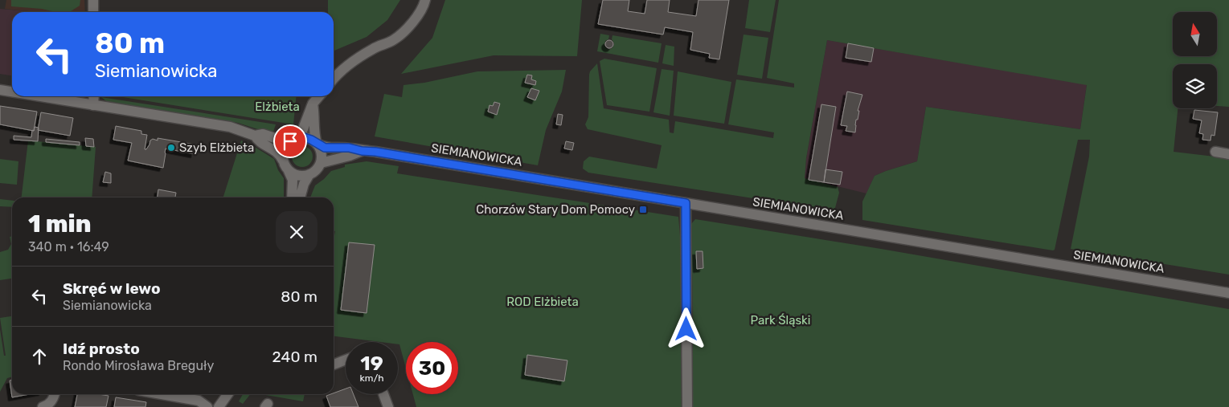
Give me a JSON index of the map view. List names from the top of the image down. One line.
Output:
{"streets":{"street":["SIEMIANOWICKA"]},"parks":["Elżbieta","ROD Elżbieta","Park Śląski"],"places":{"other":["Szyb Elżbieta"],"transit":["Chorzów Stary Dom Pomocy"]},"north":"top","page":{"turn":["80 m","Siemianowicka"],"heading":["1 min","340 m · 16:49"],"list":[{"name":"Skręć w lewo","note":"Siemianowicka","value":"80 m"},{"name":"Idź prosto","note":"Rondo Mirosława Breguły","value":"240 m"}],"speed":"19 km/h","limit":"30"}}
